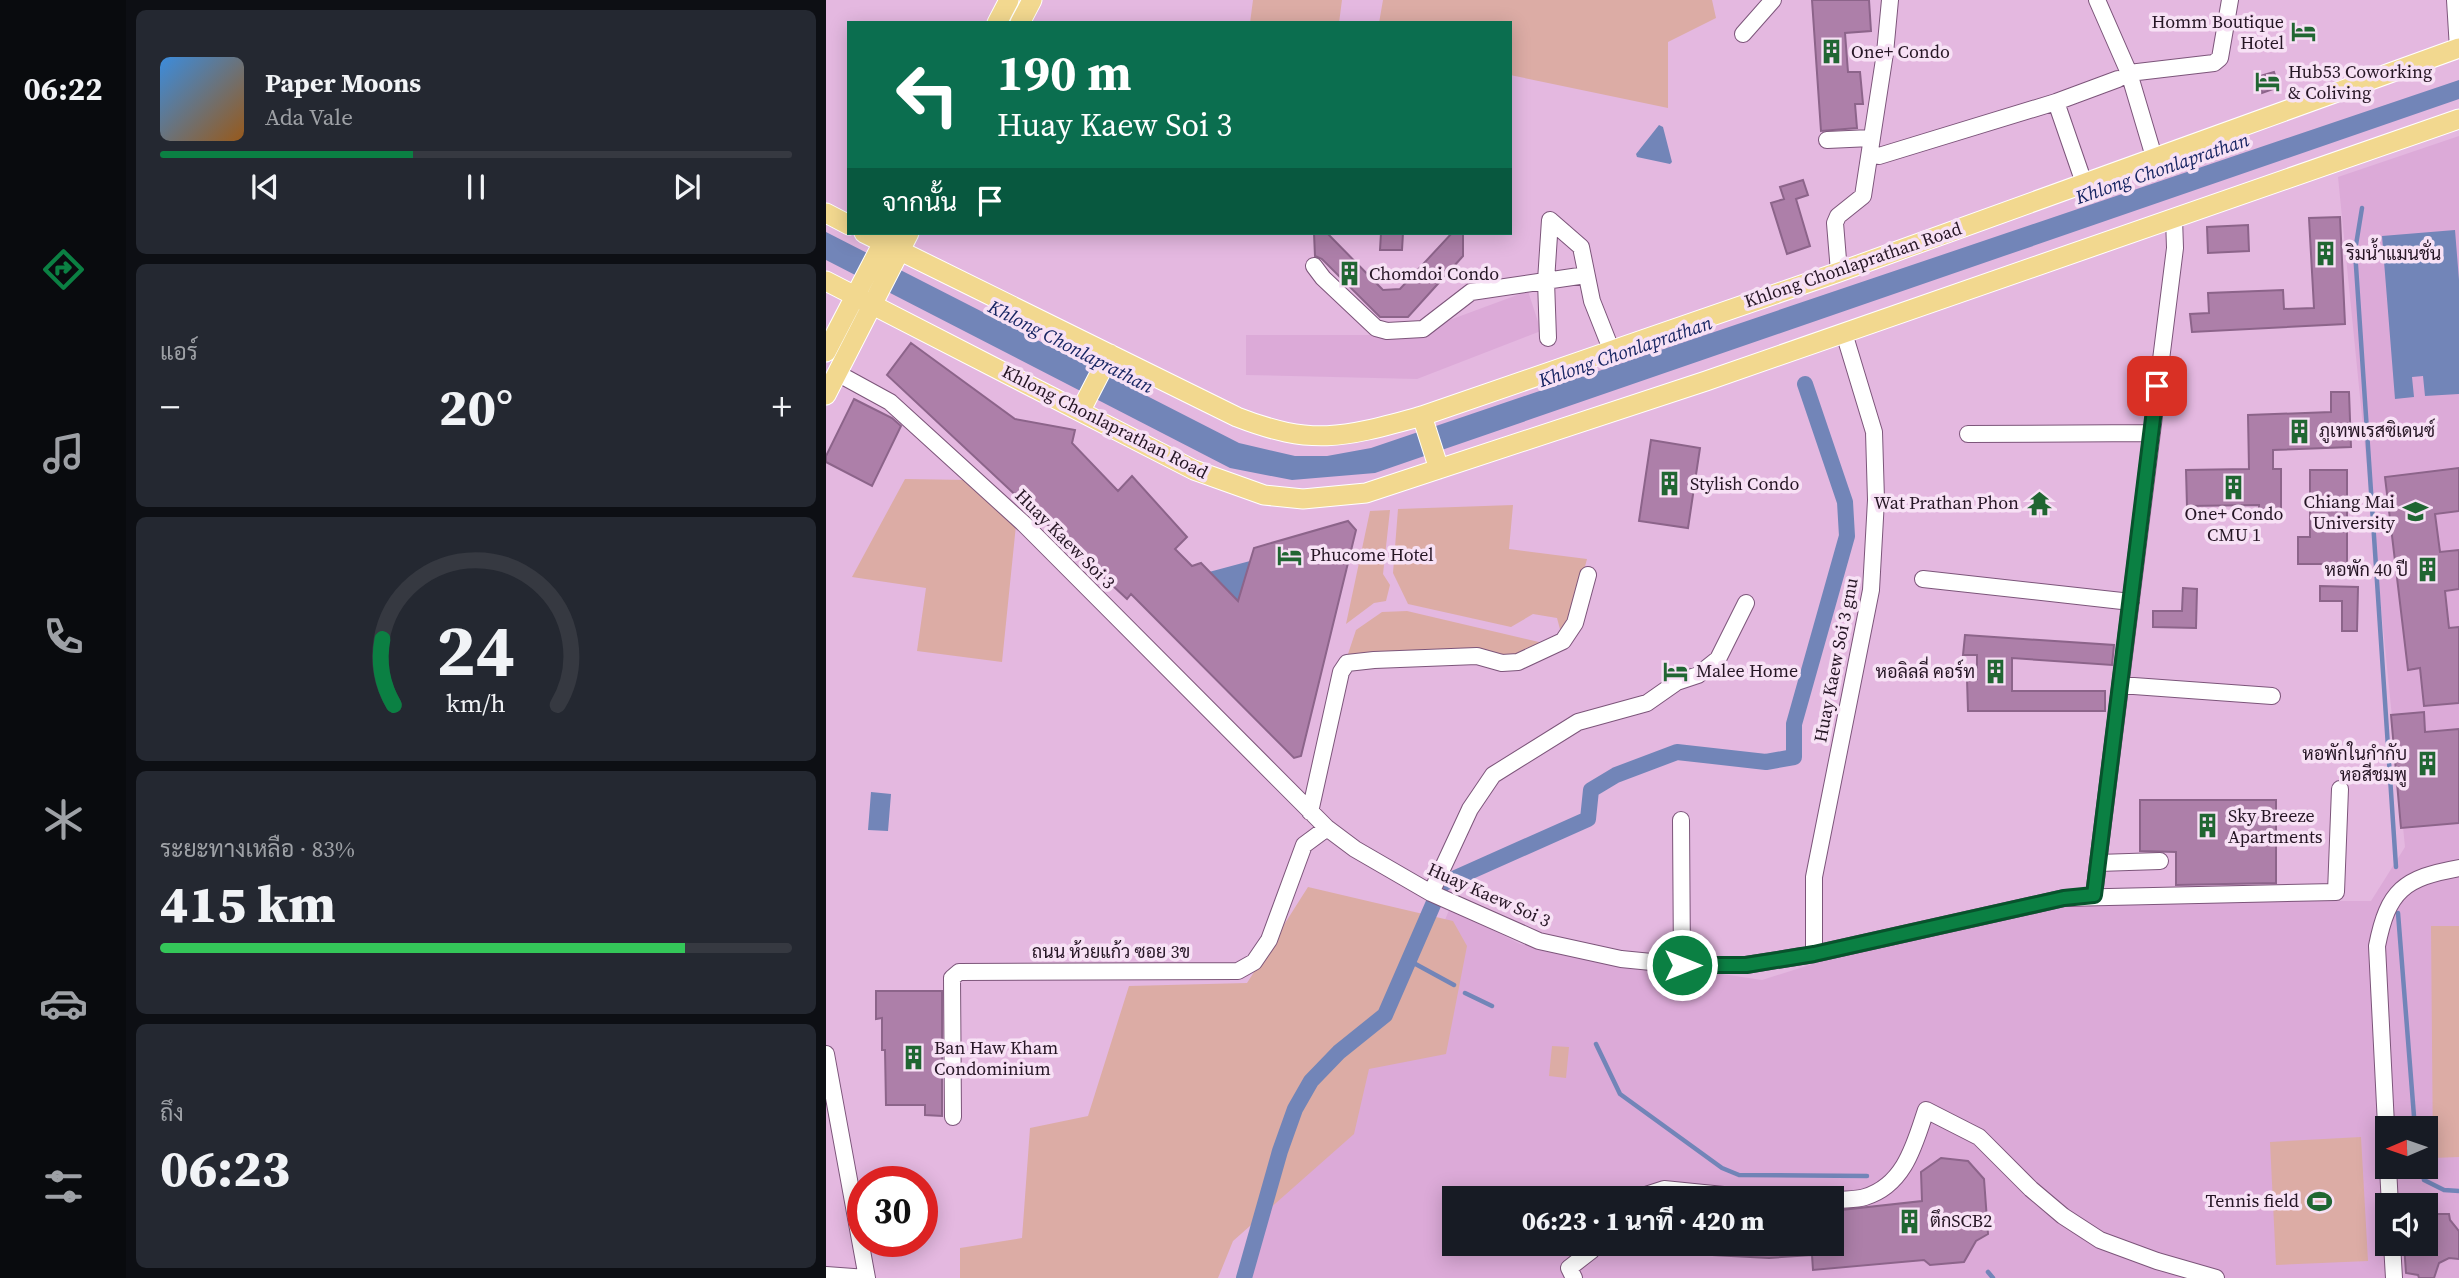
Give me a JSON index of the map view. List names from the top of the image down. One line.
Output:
{"streets":{"main road":["Khlong Chonlaprathan Road"],"street":["Huay Kaew Soi 3","Huay Kaew Soi 3 gnu","ถนน ห้วยแก้ว ซอย 3ข"]},"crossings":[["Khlong Chonlaprathan Road","Huay Kaew Soi 3 gnu"],["Huay Kaew Soi 3","Huay Kaew Soi 3 gnu"],["Huay Kaew Soi 3","ถนน ห้วยแก้ว ซอย 3ข"]],"water":["Khlong Chonlaprathan"],"places":{"hotel":["Homm Boutique Hotel","Hub53 Coworking & Coliving","Phucome Hotel","Malee Home"],"building":["One+ Condo","ริมน้ำแมนชั่น","Chomdoi Condo","ภูเทพเรสซิเดนซ์","Stylish Condo","One+ Condo CMU 1","หอพัก 40 ปี","หอลิลลี่ คอร์ท","หอพักในกำกับ หอสีชมพู","Sky Breeze Apartments","Ban Haw Kham Condominium","ตึกSCB2"],"temple":["Wat Prathan Phon"],"school or university":["Chiang Mai University"],"sports":["Tennis field"]},"north":"left","page":{"tabs":"06:22","turn":["190 m","Huay Kaew Soi 3"],"song":["Paper Moons","Ada Vale"],"then":"จากนั้น","tile":["แอร์",["ระยะทางเหลือ · 83%","415 km"],["ถึง","06:23"]],"heat":["−","20°","+"],"limit":"30","trip":"06:23 · 1 นาที · 420 m","gauge":["24","km/h"]}}
